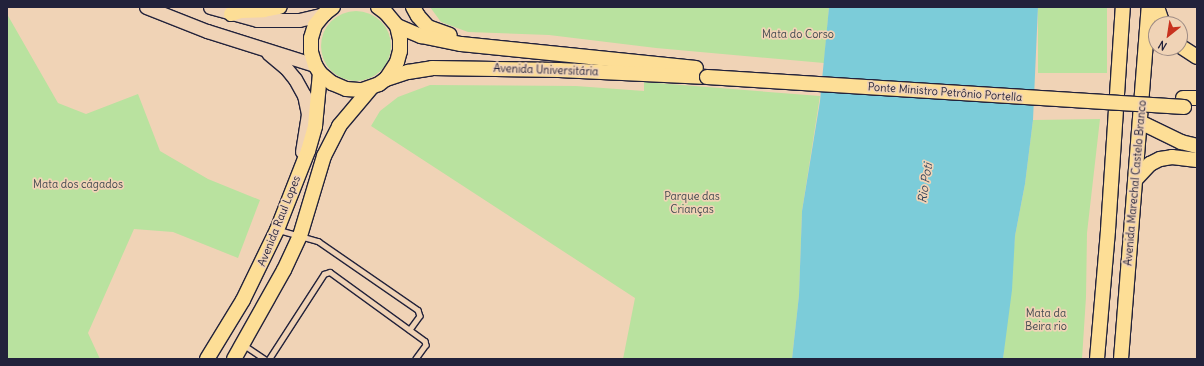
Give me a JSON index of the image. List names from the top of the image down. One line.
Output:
{"streets":{"main road":["Avenida Universitária","Ponte Ministro Petrônio Portella","Avenida Marechal Castelo Branco","Avenida Raul Lopes"]},"crossings":[["Avenida Universitária","Ponte Ministro Petrônio Portella"]],"water":["Rio Poti"],"parks":["Mata do Corso","Mata dos cágados","Parque das Crianças","Mata da Beira rio"],"north":"bottom left"}
